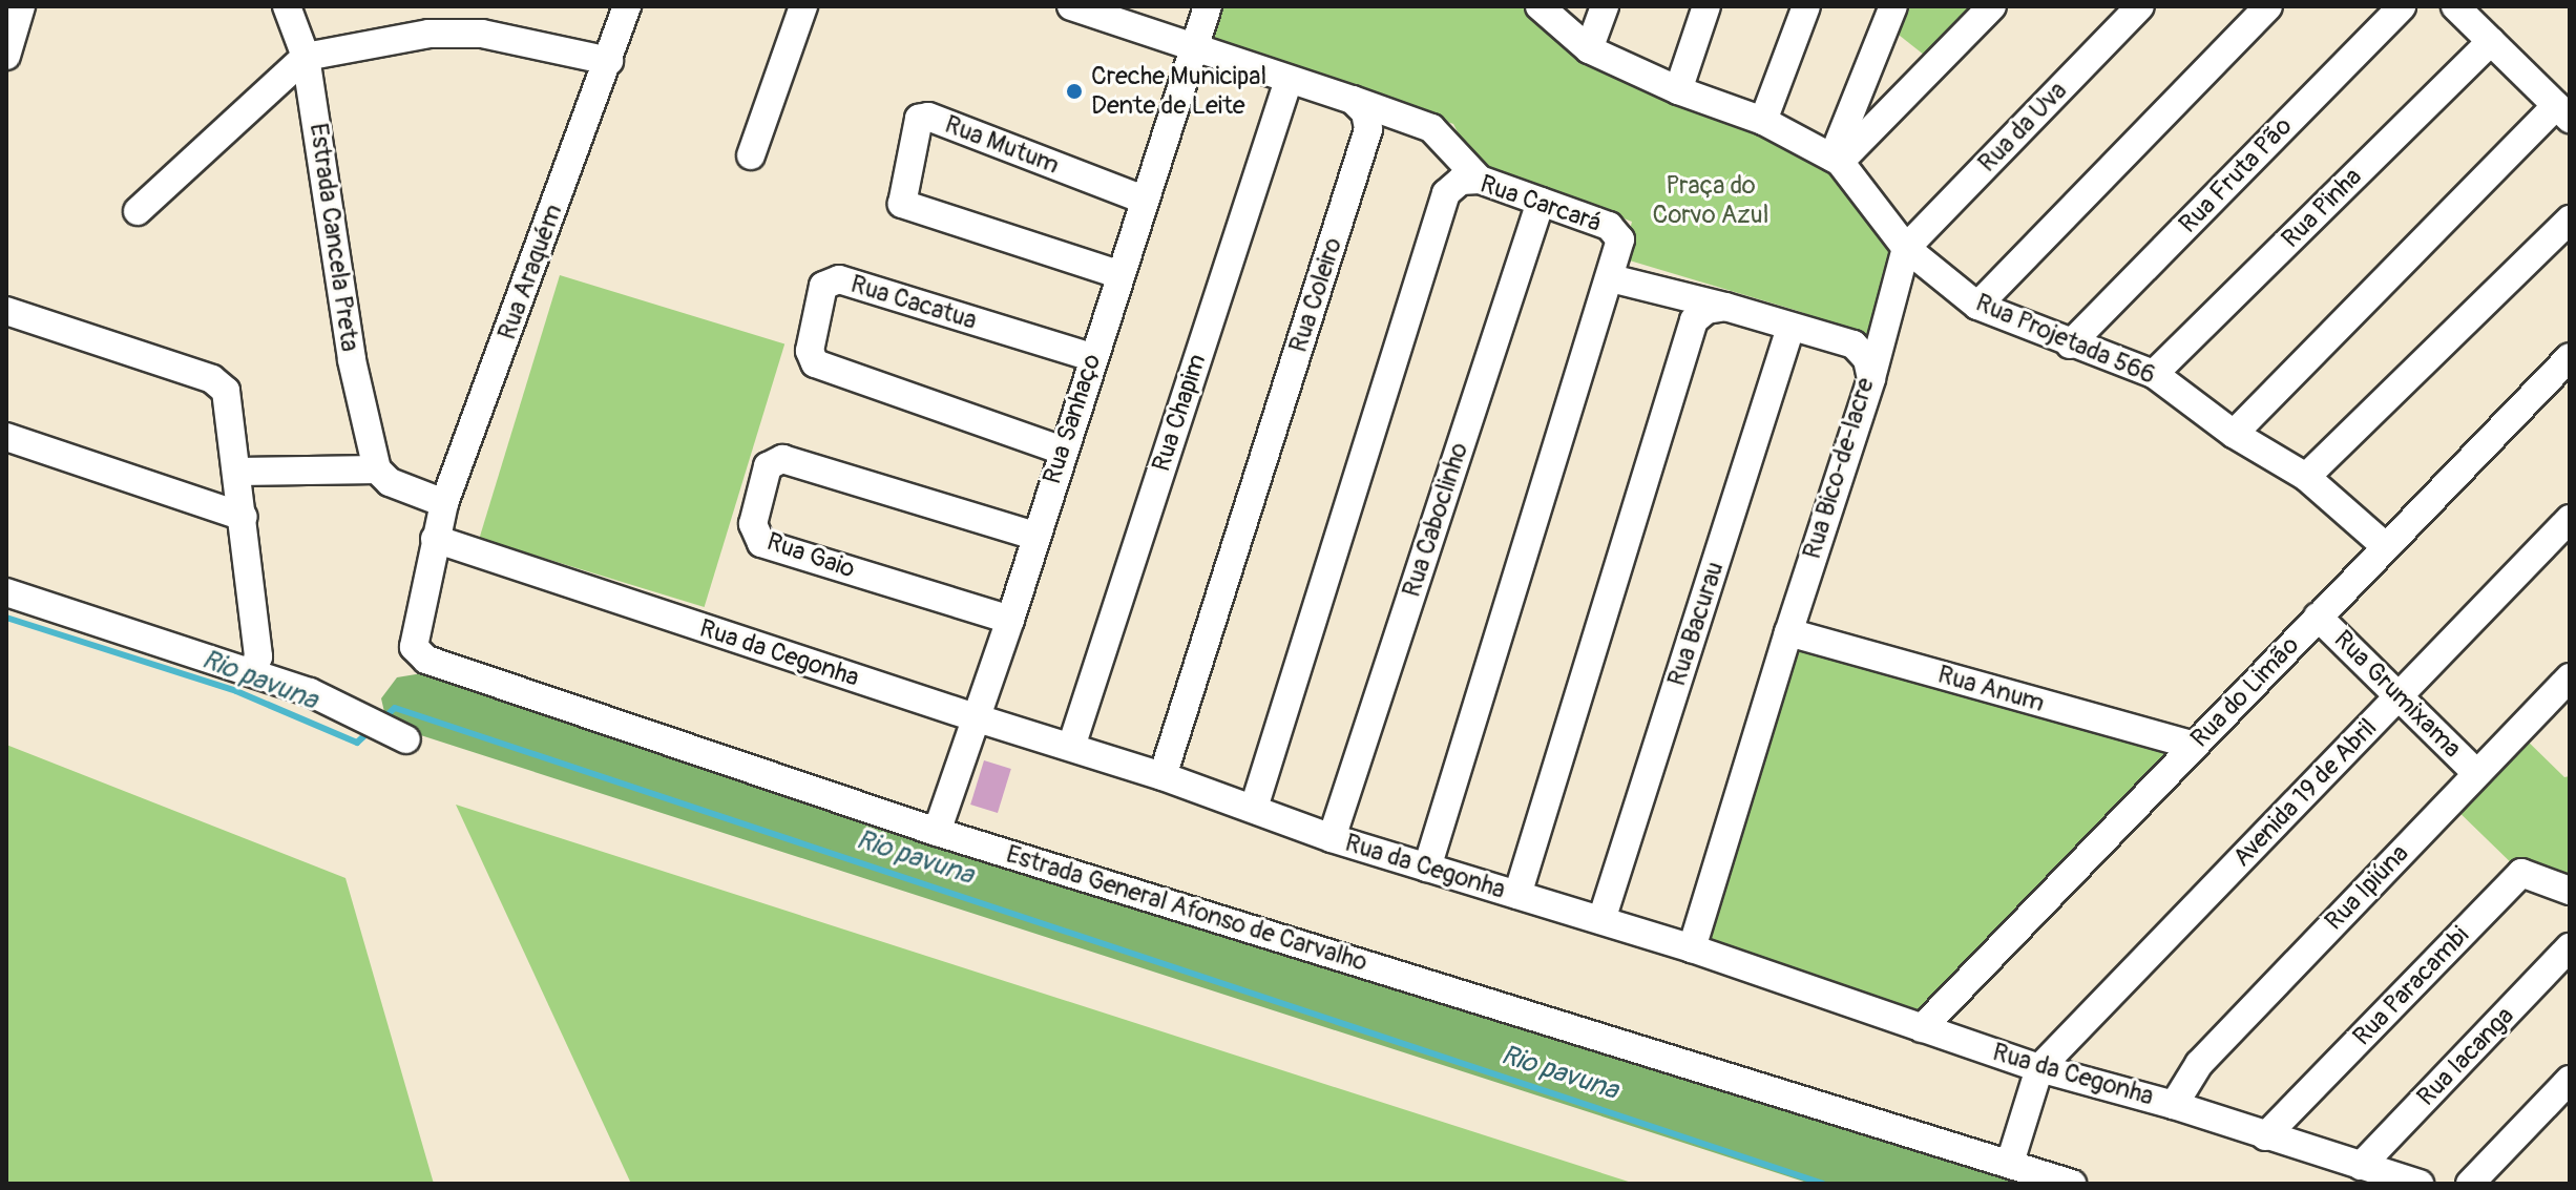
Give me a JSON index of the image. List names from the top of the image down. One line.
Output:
{"streets":{"street":["Rua da Uva","Rua Mutum","Rua Fruta Pão","Rua Carcará","Rua Pinha","Estrada Cancela Preta","Rua Araquém","Rua Coleiro","Rua Cacatua","Rua Projetada 566","Rua Chapim","Rua Sanhaço","Rua Bico-de-lacre","Rua Caboclinho","Rua Gaio","Rua Bacurau","Rua da Cegonha","Rua Anum","Rua do Limão","Rua Grumixama","Avenida 19 de Abril","Rua Ipiúna","Estrada General Afonso de Carvalho","Rua Paracambi","Rua Iacanga"]},"crossings":[["Rua da Uva","Rua Projetada 566"],["Rua Mutum","Rua Sanhaço"],["Rua Fruta Pão","Rua Projetada 566"],["Rua Carcará","Rua Bico-de-lacre"],["Rua Carcará","Rua Caboclinho"],["Rua Carcará","Rua da Cegonha"],["Rua Pinha","Rua Projetada 566"],["Rua Araquém","Rua da Cegonha"],["Rua Araquém","Estrada General Afonso de Carvalho"],["Rua Coleiro","Rua da Cegonha"],["Rua Cacatua","Rua Sanhaço"],["Rua Projetada 566","Rua do Limão"],["Rua Chapim","Rua da Cegonha"],["Rua Sanhaço","Rua Gaio"],["Rua Sanhaço","Rua da Cegonha"],["Rua Sanhaço","Estrada General Afonso de Carvalho"],["Rua Bico-de-lacre","Rua Bacurau"],["Rua Bico-de-lacre","Rua da Cegonha"],["Rua Bico-de-lacre","Rua Anum"],["Rua Caboclinho","Rua da Cegonha"],["Rua Bacurau","Rua da Cegonha"],["Rua da Cegonha","Rua do Limão"],["Rua da Cegonha","Avenida 19 de Abril"],["Rua da Cegonha","Rua Ipiúna"],["Rua da Cegonha","Estrada General Afonso de Carvalho"],["Rua da Cegonha","Rua Paracambi"],["Rua da Cegonha","Rua Iacanga"],["Rua Anum","Rua do Limão"],["Rua do Limão","Rua Grumixama"],["Rua Grumixama","Avenida 19 de Abril"],["Rua Grumixama","Rua Ipiúna"]],"water":["Rio pavuna"],"parks":["Praça do Corvo Azul"],"places":["Creche Municipal Dente de Leite"]}
